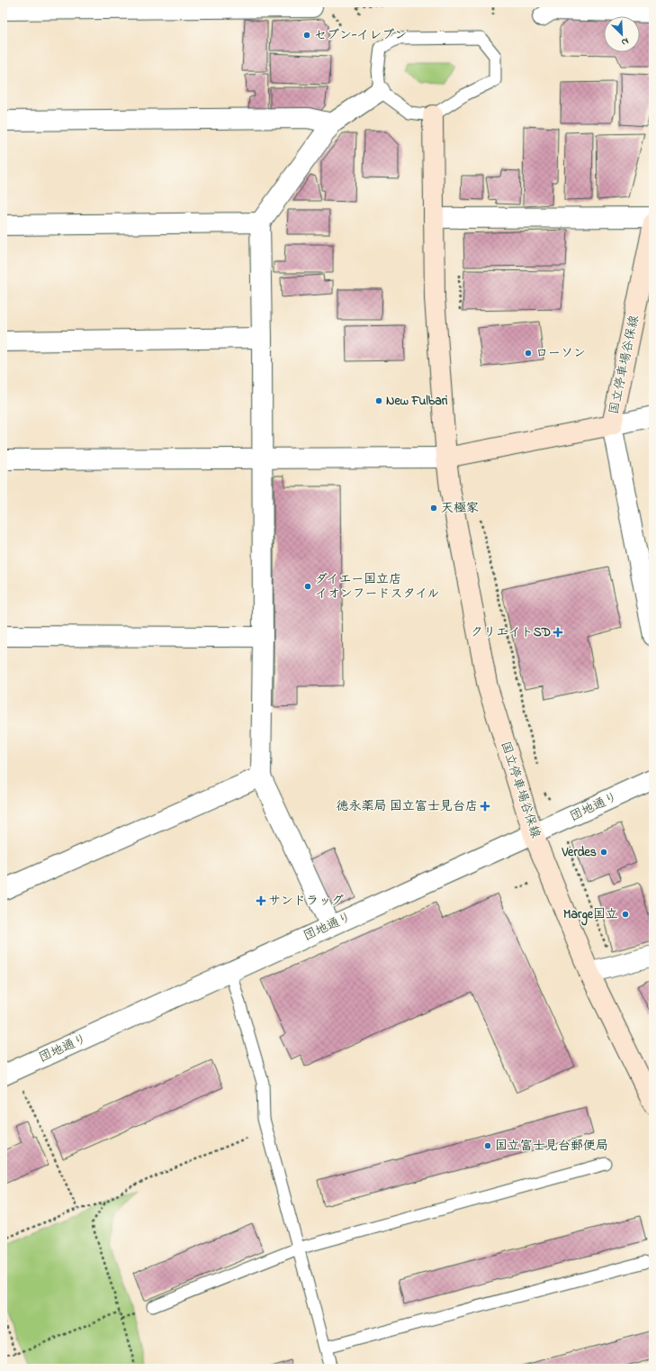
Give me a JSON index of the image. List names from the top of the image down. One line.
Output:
{"streets":{"main road":["国立停車場谷保線"],"street":["団地通り"]},"crossings":[["国立停車場谷保線","団地通り"]],"places":{"other":["セブン-イレブン","ローソン","New Fulbari","天極家","ダイエー国立店 イオンフードスタイル","Verdes","Marge国立","国立富士見台郵便局"],"health":["クリエイトSD","徳永薬局 国立富士見台店","サンドラッグ"]},"north":"bottom right"}
